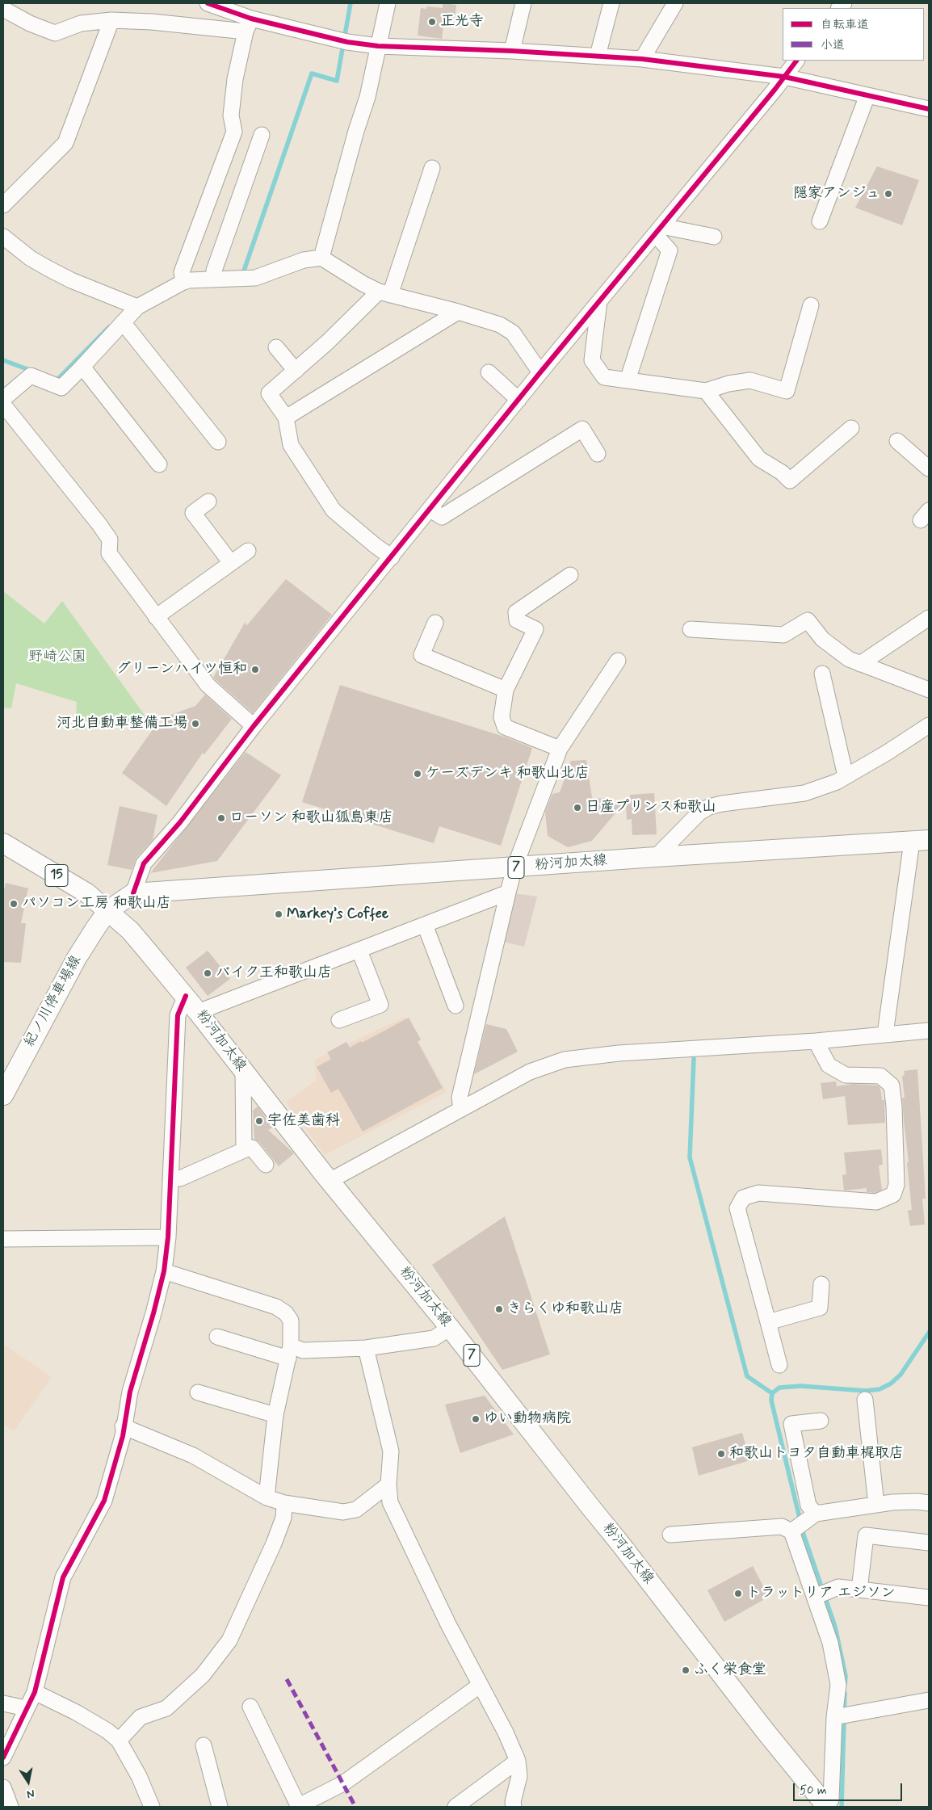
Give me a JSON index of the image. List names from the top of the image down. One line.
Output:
{"streets":{"main road":["粉河加太線","7","15","紀ノ川停車場線"]},"crossings":[["粉河加太線","15"],["粉河加太線","紀ノ川停車場線"],["15","紀ノ川停車場線"]],"parks":["野崎公園"],"places":["正光寺","隠家アンジュ","グリーンハイツ恒和","河北自動車整備工場","ケーズデンキ 和歌山北店","日産プリンス和歌山","ローソン 和歌山狐島東店","パソコン工房 和歌山店","Markey’s Coffee","バイク王和歌山店","宇佐美歯科","きらくゆ和歌山店","ゆい動物病院","和歌山トヨタ自動車梶取店","トラットリア エジソン","ふく栄食堂"],"legend":["自転車道","小道"],"scale_bar":"50 m","north":"bottom"}
